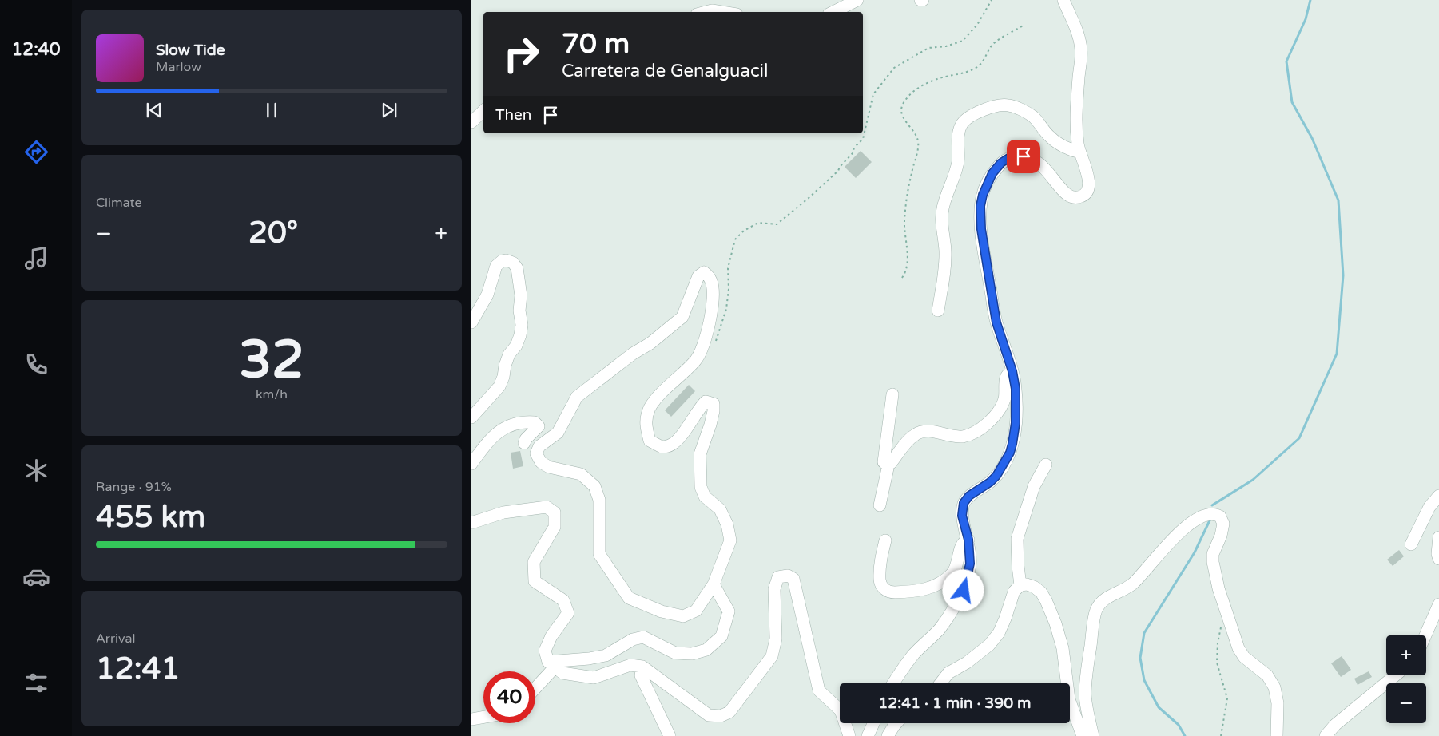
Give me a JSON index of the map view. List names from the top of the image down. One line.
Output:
{"page":{"tabs":"12:40","turn":["70 m","Carretera de Genalguacil"],"song":["Slow Tide","Marlow"],"then":"Then","tile":["Climate",["32","km/h"],["Range · 91%","455 km"],["Arrival","12:41"]],"heat":["−","20°","+"],"map_buttons":["+","−"],"limit":"40","trip":"12:41 · 1 min · 390 m"}}
